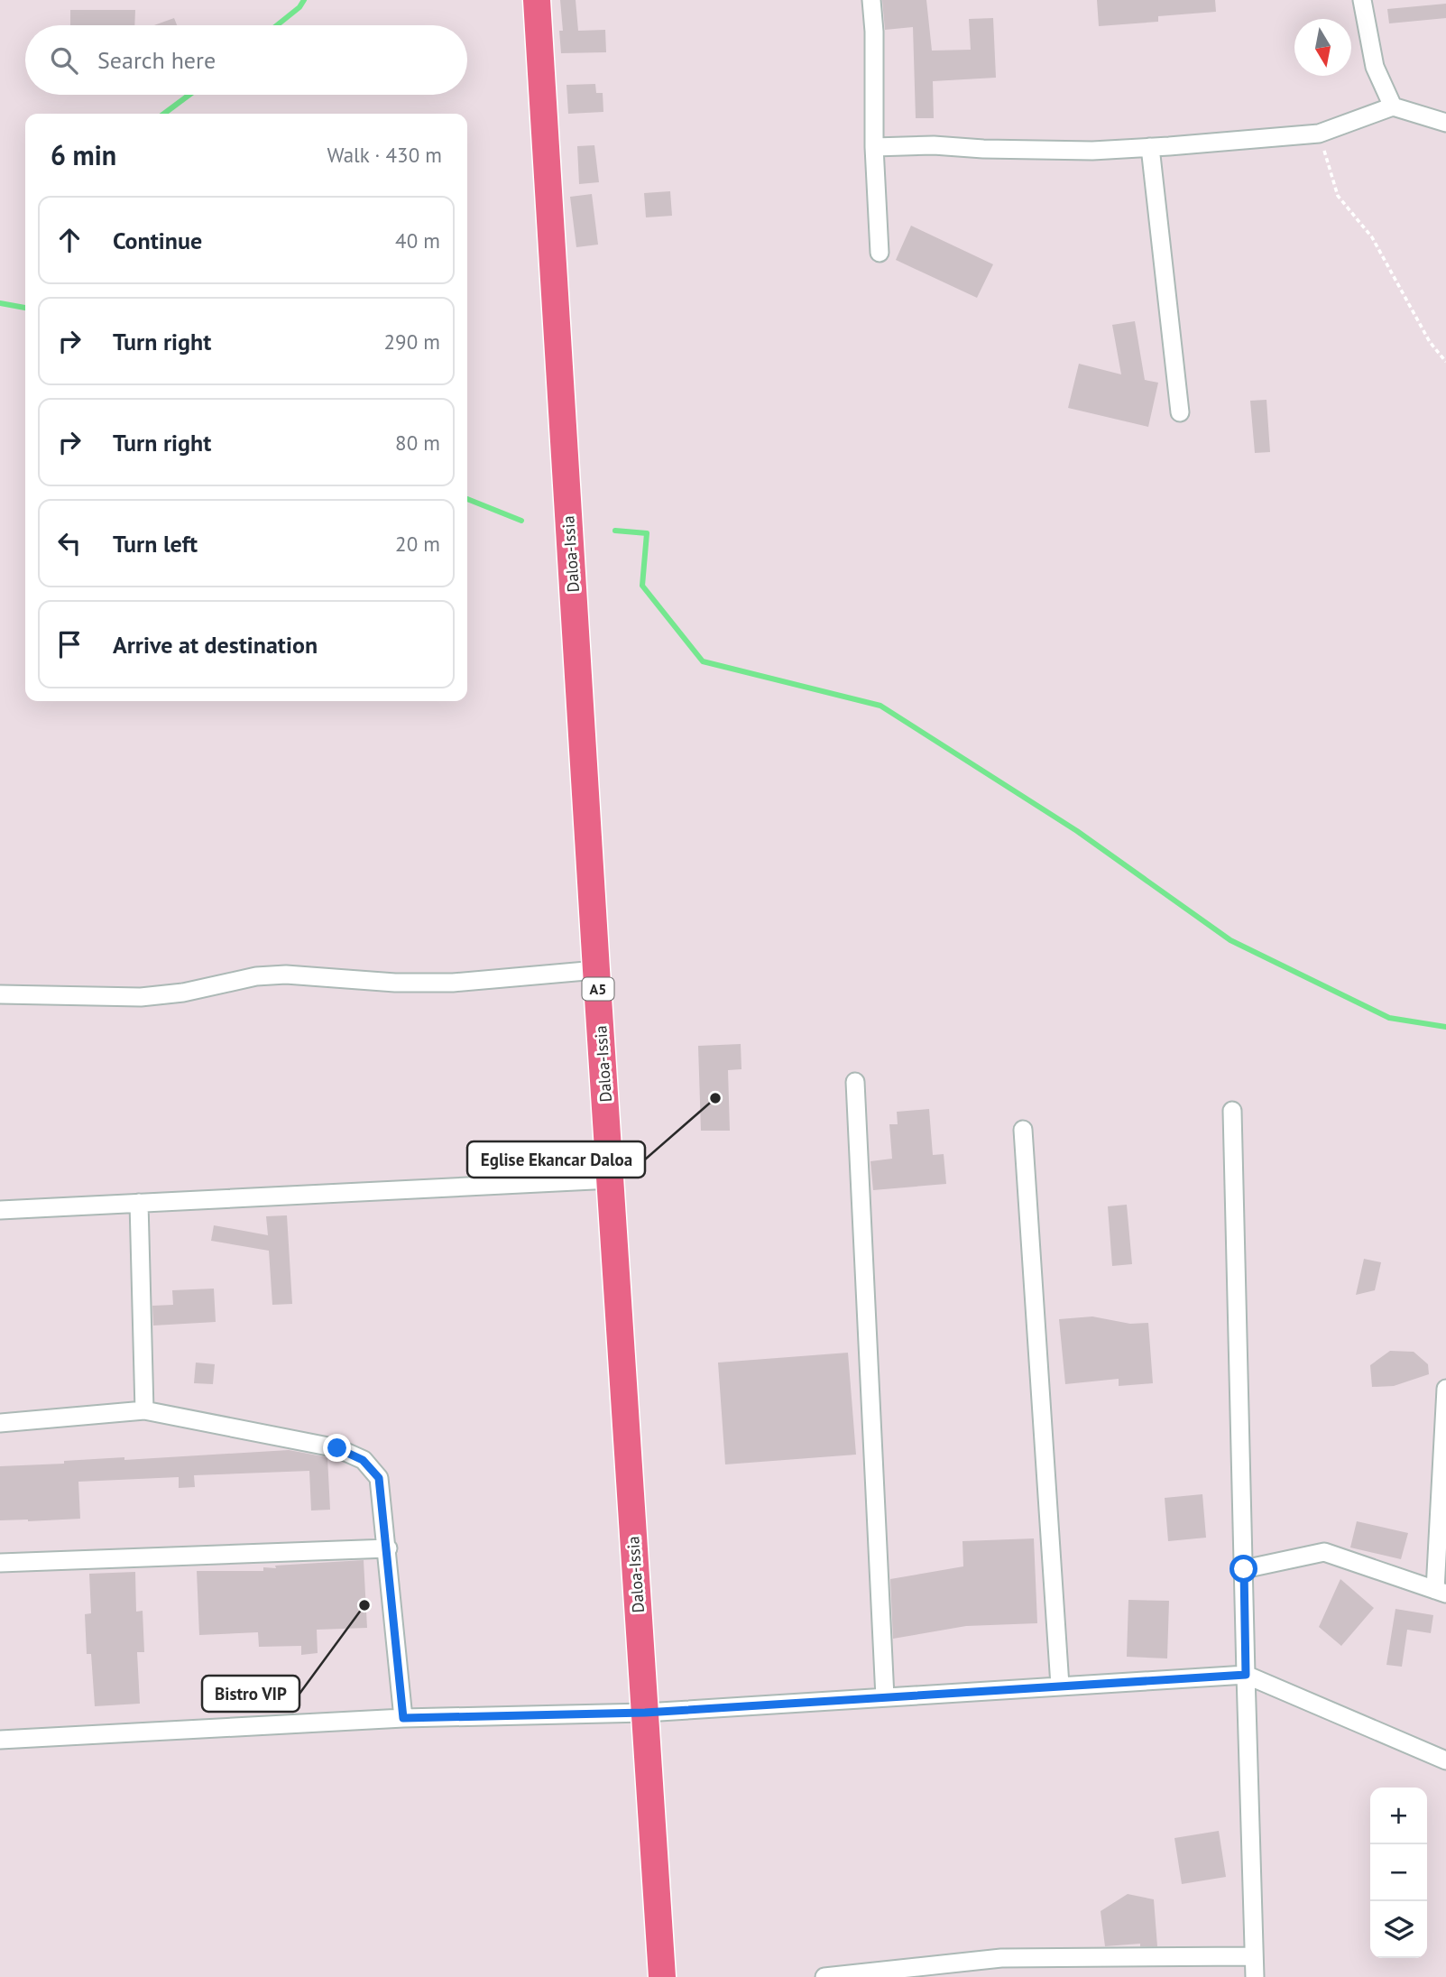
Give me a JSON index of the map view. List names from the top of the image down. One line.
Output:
{"streets":{"main road":["Daloa-Issia","A5"]},"places":["Eglise Ekancar Daloa","Bistro VIP"],"north":"bottom","page":{"search":"Search here","heading":["6 min","Walk · 430 m"],"list":[["Continue","40 m"],["Turn right","290 m"],["Turn right","80 m"],["Turn left","20 m"],"Arrive at destination"],"map_buttons":["+","−"]}}
